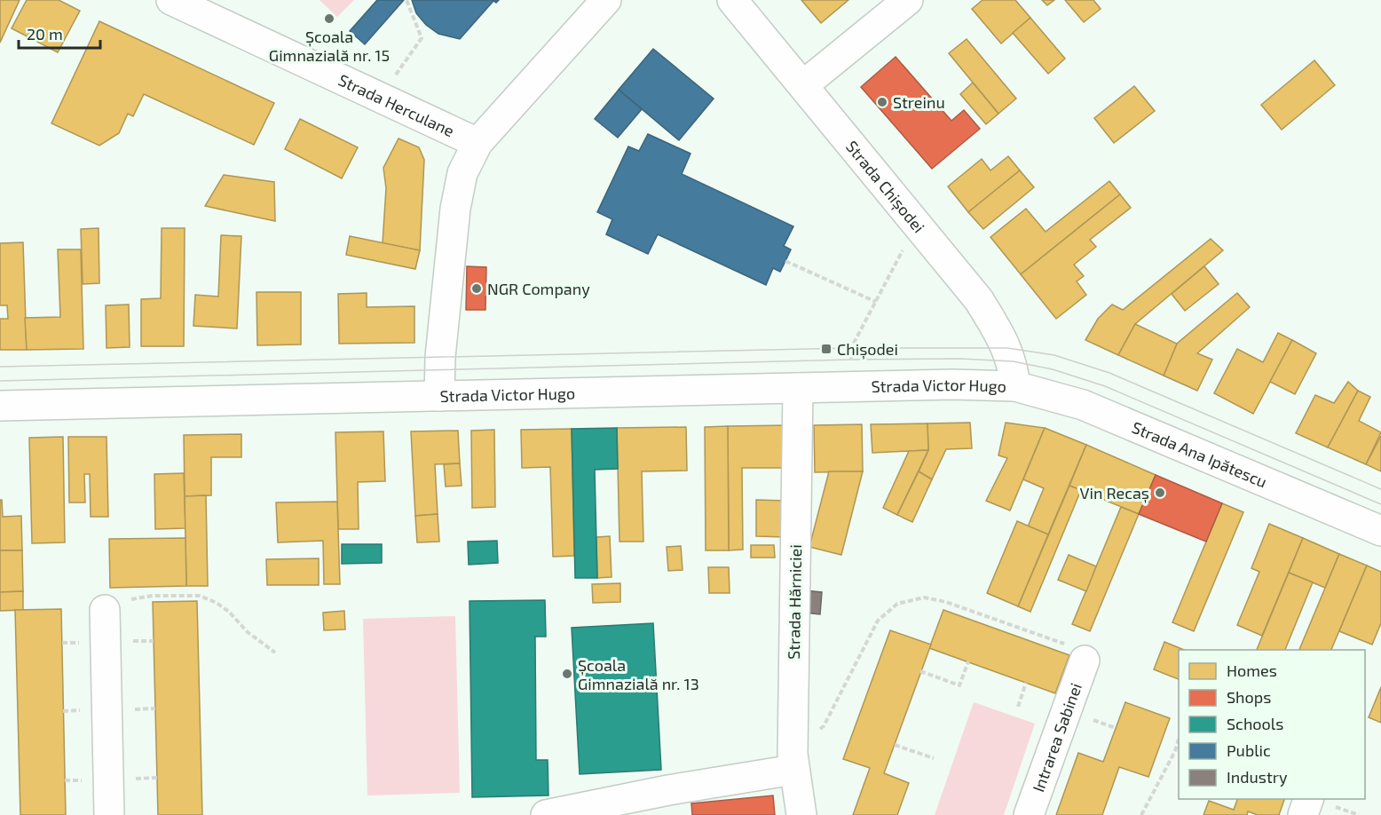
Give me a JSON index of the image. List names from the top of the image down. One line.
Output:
{"streets":{"street":["Strada Herculane","Strada Chișodei","Strada Victor Hugo","Strada Ana Ipătescu","Strada Hărniciei","Intrarea Sabinei"]},"crossings":[["Strada Chișodei","Strada Victor Hugo"],["Strada Chișodei","Strada Ana Ipătescu"],["Strada Victor Hugo","Strada Ana Ipătescu"],["Strada Victor Hugo","Strada Hărniciei"]],"places":{"other":["Școala Gimnazială nr. 15","Streinu","NGR Company","Vin Recaș","Școala Gimnazială nr. 13"],"transit":["Chișodei"]},"legend":["Homes","Shops","Schools","Public","Industry"],"scale_bar":"20 m"}
